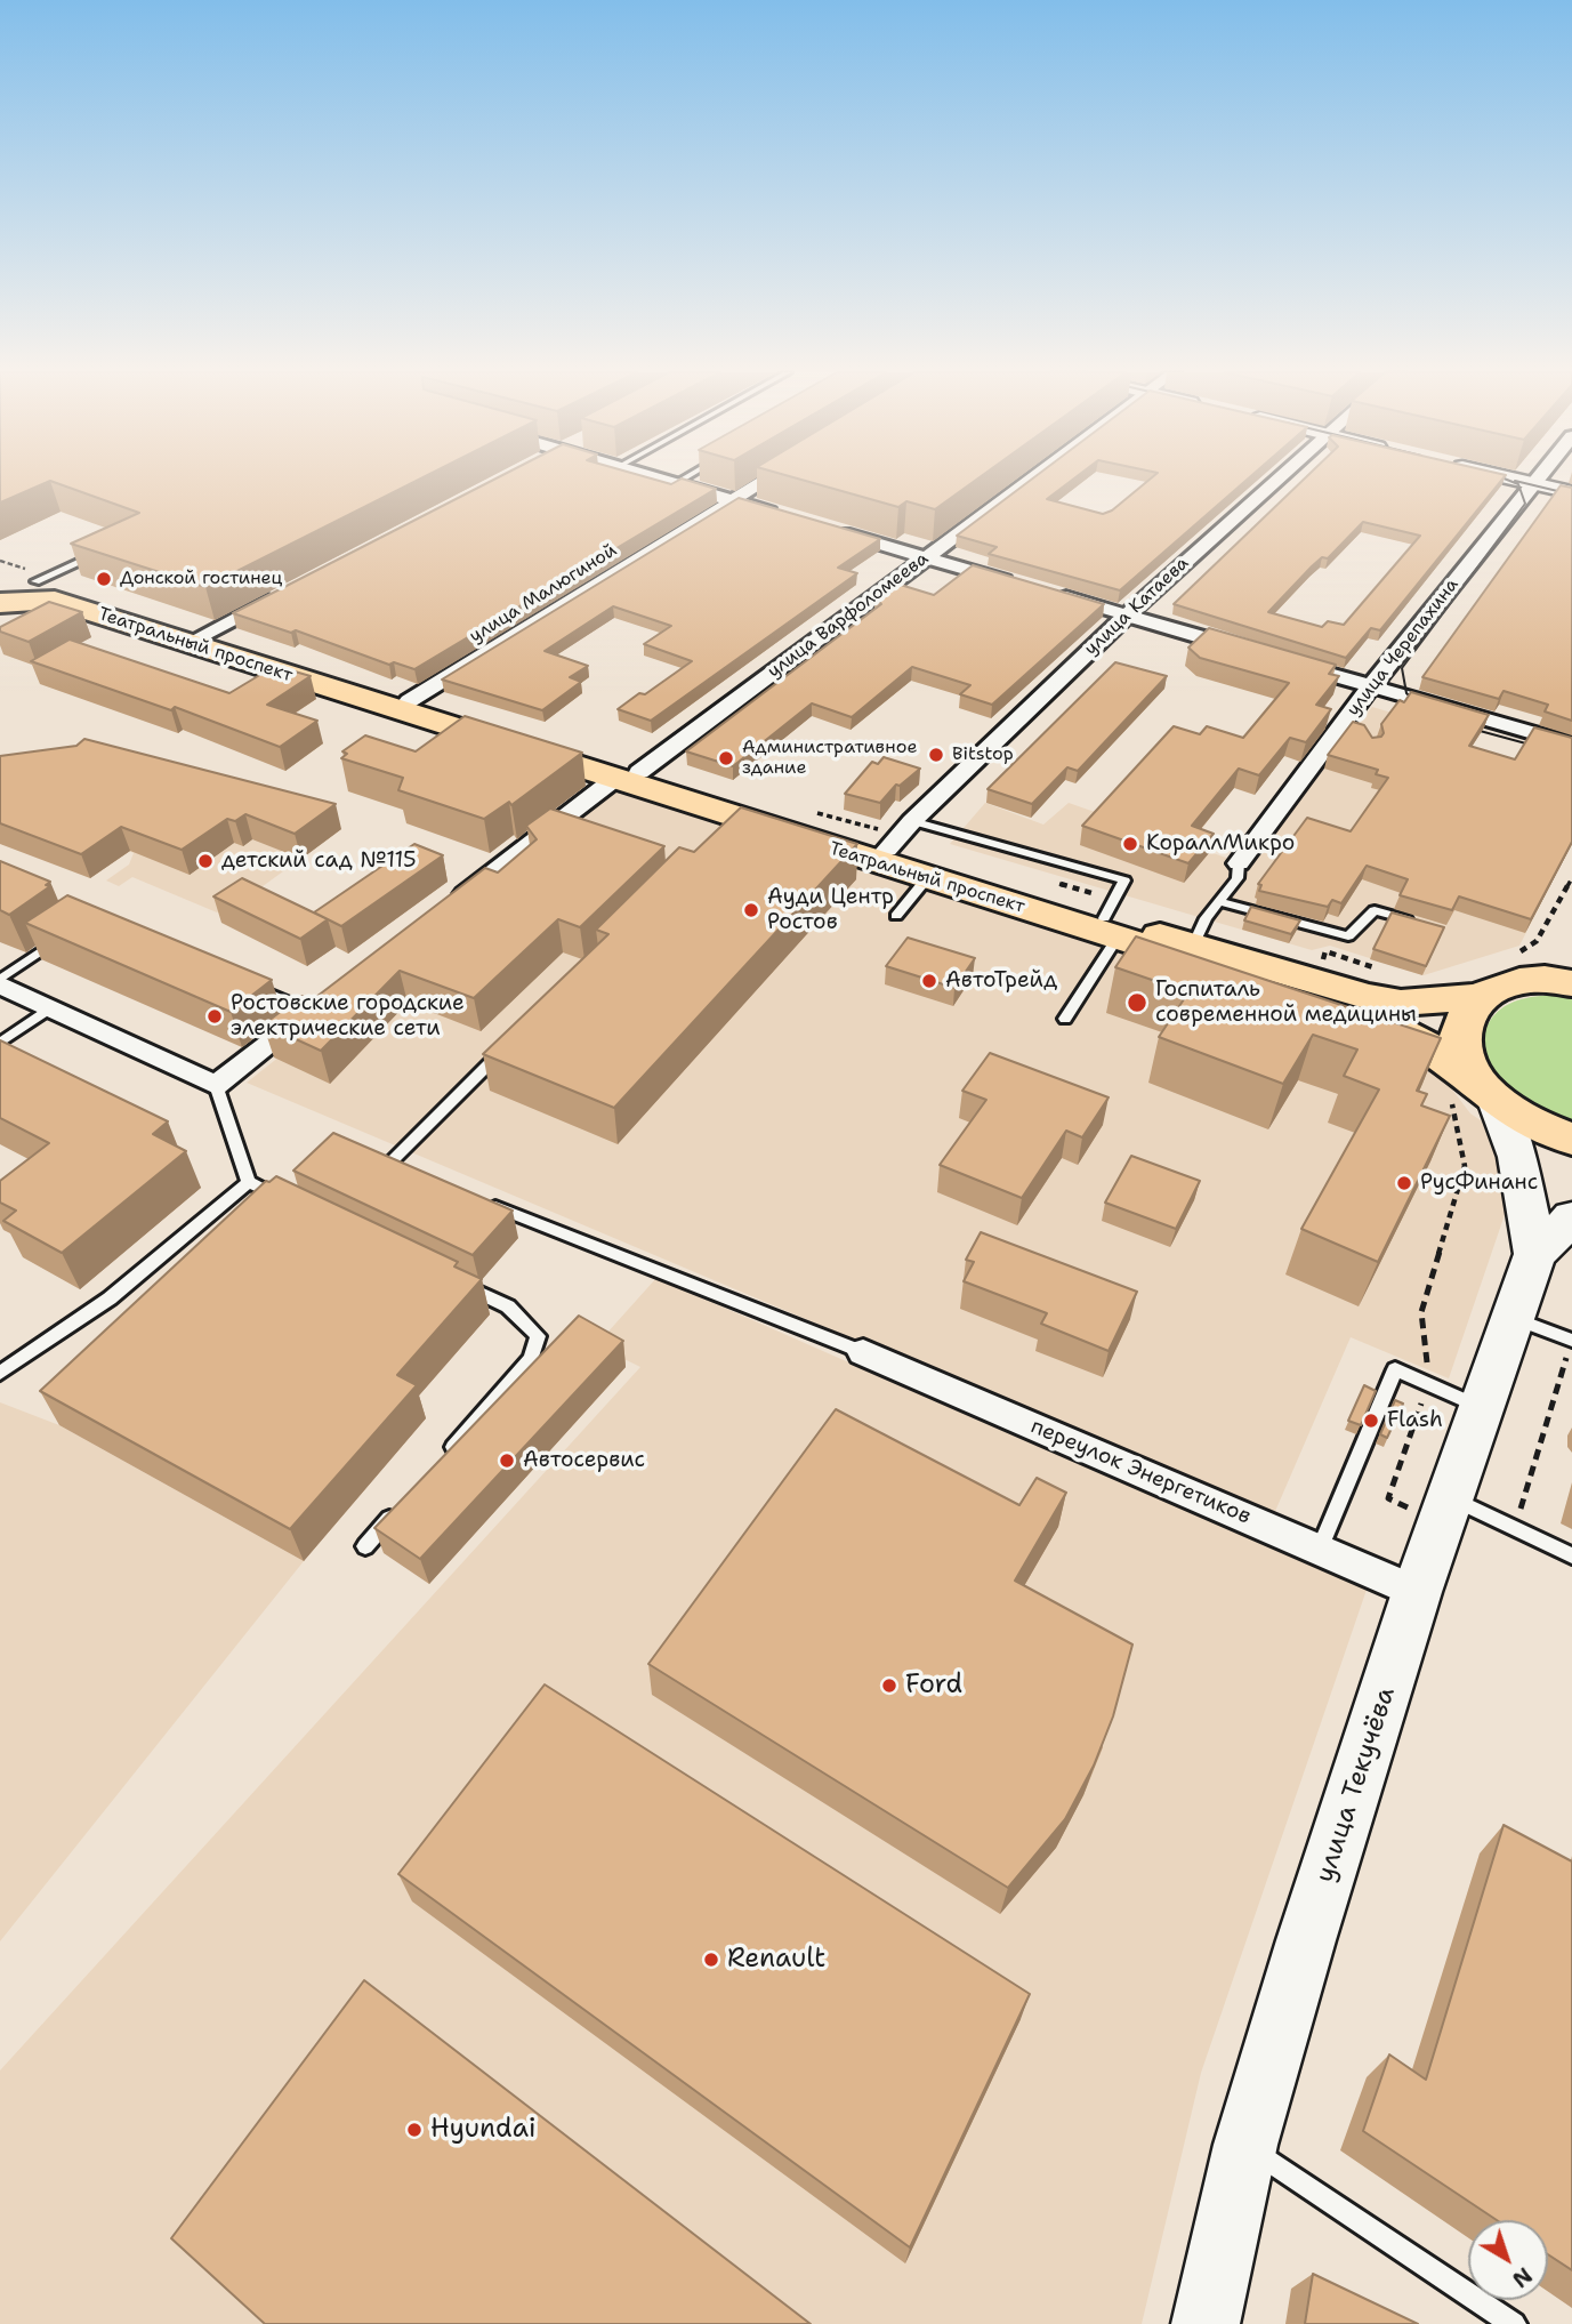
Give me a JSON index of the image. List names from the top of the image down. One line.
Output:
{"streets":{"main road":["Театральный проспект","улица Текучёва"],"street":["улица Малюгиной","улица Катаева","улица Варфоломеева","улица Черепахина","переулок Энергетиков"]},"crossings":[["улица Малюгиной","Театральный проспект"],["улица Катаева","Театральный проспект"],["улица Варфоломеева","Театральный проспект"],["Театральный проспект","улица Текучёва"],["переулок Энергетиков","улица Текучёва"]],"places":["Донской гостинец","Bitstop","Административное здание","КораллМикро","детский сад №115","Ауди Центр Ростов","АвтоТрейд","Госпиталь современной медицины","Ростовские городские электрические сети","РусФинанс","Flash","Автосервис","Ford","Renault","Hyundai"],"north":"bottom right"}
